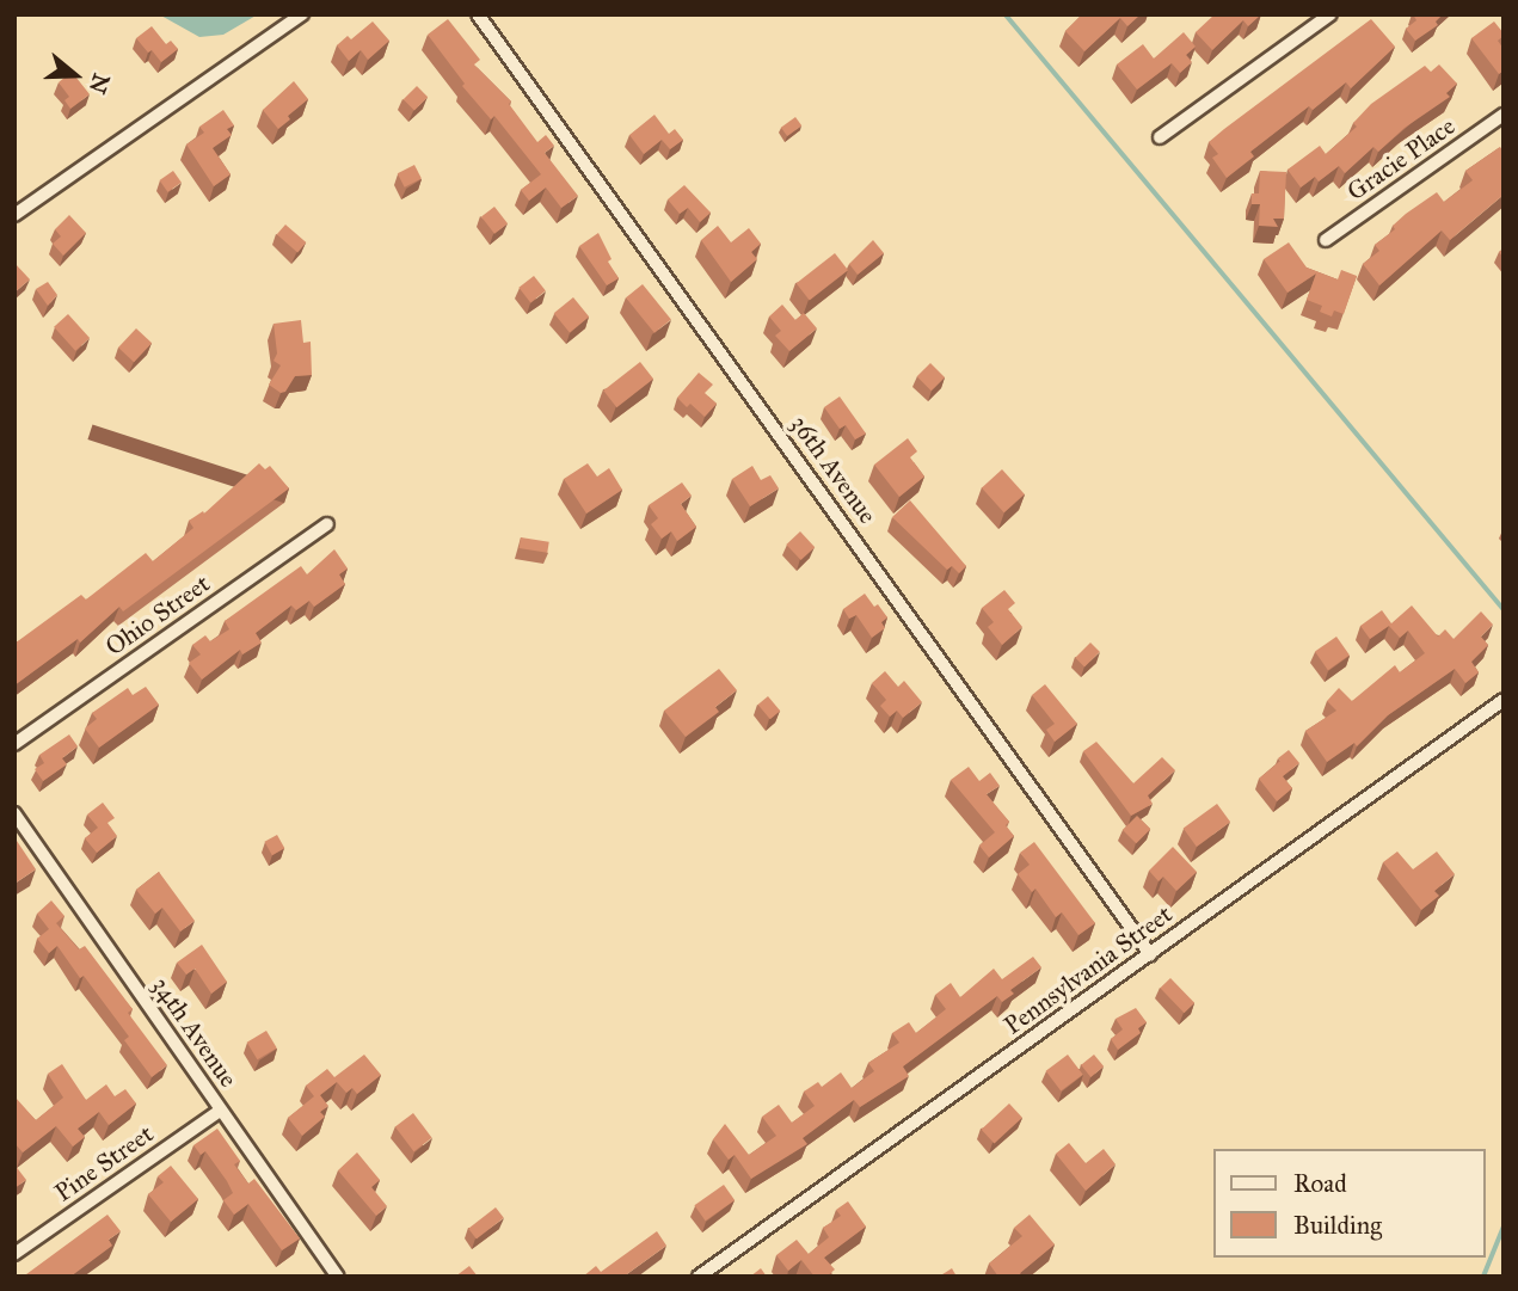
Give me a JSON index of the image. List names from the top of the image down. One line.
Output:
{"streets":{"street":["Gracie Place","36th Avenue","Ohio Street","Pennsylvania Street","34th Avenue","Pine Street"]},"crossings":[["36th Avenue","Pennsylvania Street"],["34th Avenue","Pine Street"]],"legend":["Road","Building"],"north":"right"}
